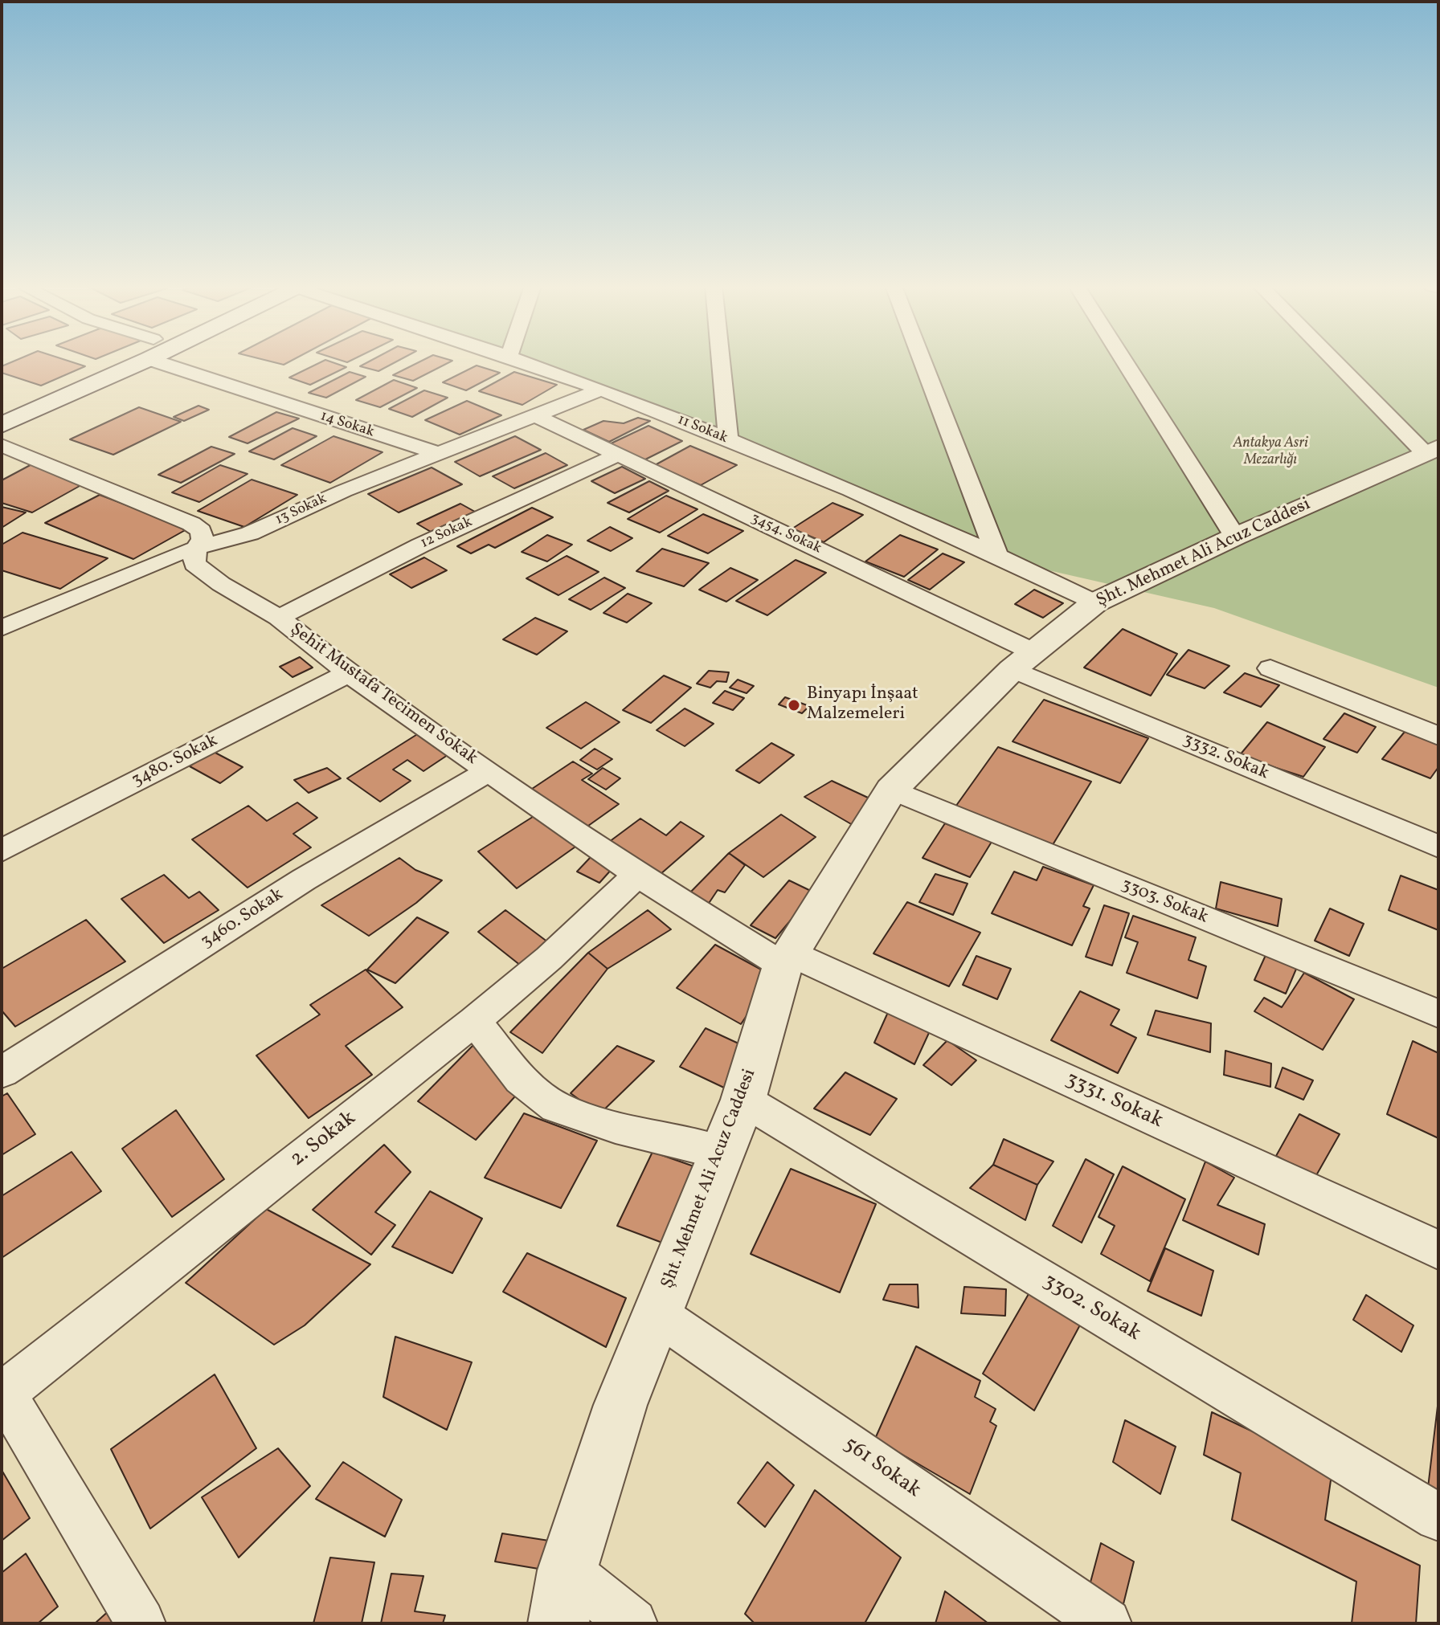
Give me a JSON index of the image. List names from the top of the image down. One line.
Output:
{"streets":{"street":["14 Sokak","11 Sokak","13 Sokak","12 Sokak","3454. Sokak","Şht. Mehmet Ali Acuz Caddesi","Şehit Mustafa Tecimen Sokak","3332. Sokak","3480. Sokak","3303. Sokak","3460. Sokak","3331. Sokak","2. Sokak","3302. Sokak","561 Sokak"]},"crossings":[["14 Sokak","13 Sokak"],["11 Sokak","13 Sokak"],["11 Sokak","Şht. Mehmet Ali Acuz Caddesi"],["13 Sokak","3454. Sokak"],["13 Sokak","Şehit Mustafa Tecimen Sokak"],["12 Sokak","3454. Sokak"],["12 Sokak","Şehit Mustafa Tecimen Sokak"],["3454. Sokak","Şht. Mehmet Ali Acuz Caddesi"],["3454. Sokak","3332. Sokak"],["Şht. Mehmet Ali Acuz Caddesi","Şehit Mustafa Tecimen Sokak"],["Şht. Mehmet Ali Acuz Caddesi","3332. Sokak"],["Şht. Mehmet Ali Acuz Caddesi","3303. Sokak"],["Şht. Mehmet Ali Acuz Caddesi","3331. Sokak"],["Şht. Mehmet Ali Acuz Caddesi","3302. Sokak"],["Şht. Mehmet Ali Acuz Caddesi","561 Sokak"],["Şehit Mustafa Tecimen Sokak","3480. Sokak"],["Şehit Mustafa Tecimen Sokak","3460. Sokak"],["Şehit Mustafa Tecimen Sokak","3331. Sokak"],["Şehit Mustafa Tecimen Sokak","2. Sokak"]],"parks":["Antakya Asri Mezarlığı"],"places":["Binyapı İnşaat Malzemeleri"]}
